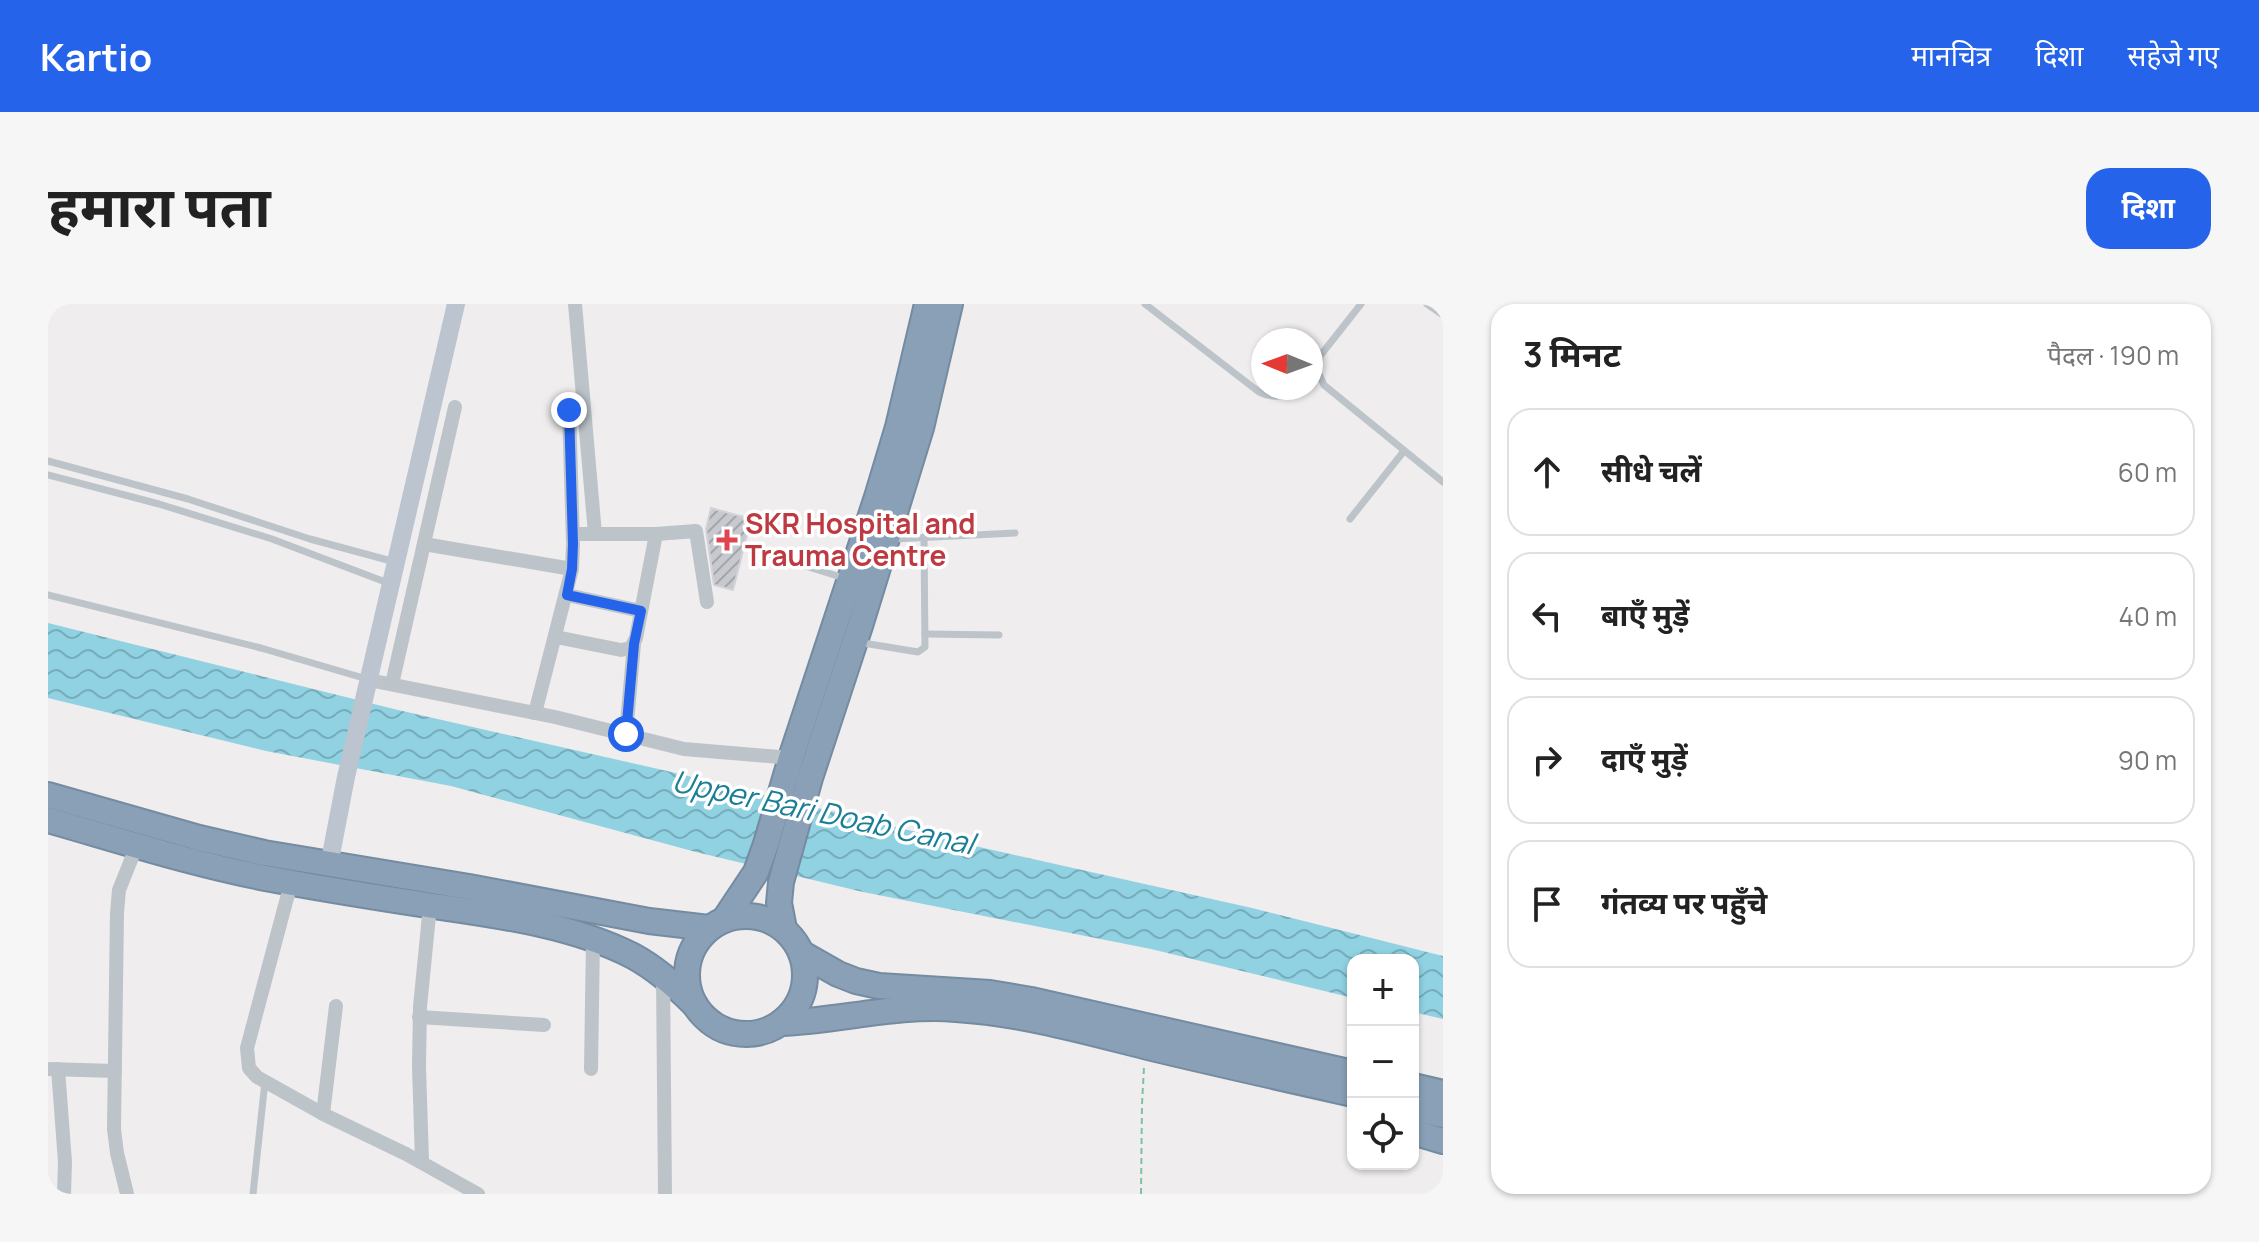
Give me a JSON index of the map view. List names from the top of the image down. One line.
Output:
{"water":["Upper Bari Doab Canal"],"places":{"health":["SKR Hospital and Trauma Centre"]},"north":"left","page":{"header":"Kartio","nav":["मानचित्र","दिशा","सहेजे गए"],"title":"हमारा पता","buttons":"दिशा","heading":["3 मिनट","पैदल · 190 m"],"list":[["सीधे चलें","60 m"],["बाएँ मुड़ें","40 m"],["दाएँ मुड़ें","90 m"],"गंतव्य पर पहुँचे"],"map_buttons":["+","−"]}}
